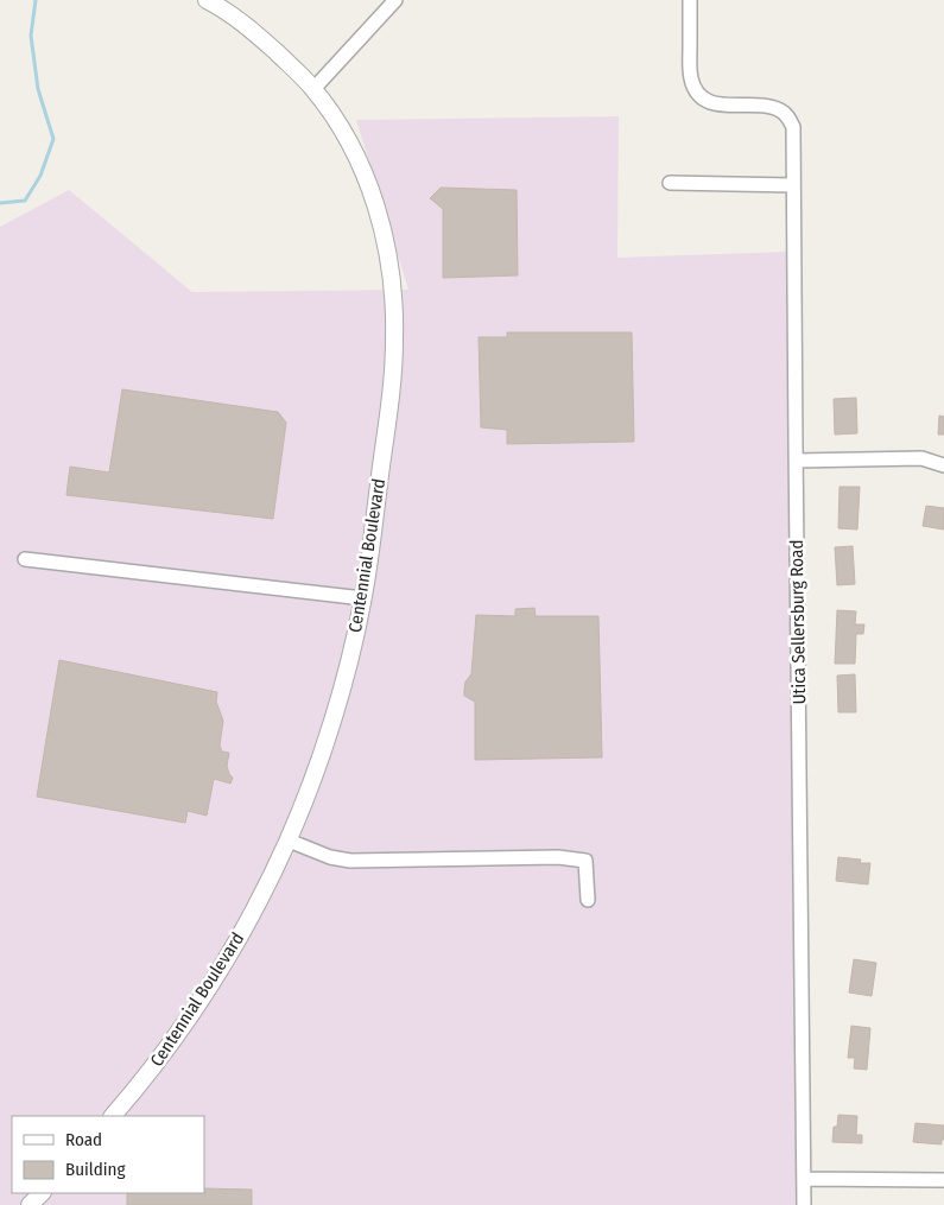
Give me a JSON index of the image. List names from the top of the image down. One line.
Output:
{"streets":{"street":["Centennial Boulevard","Utica Sellersburg Road"]},"legend":["Road","Building"]}
